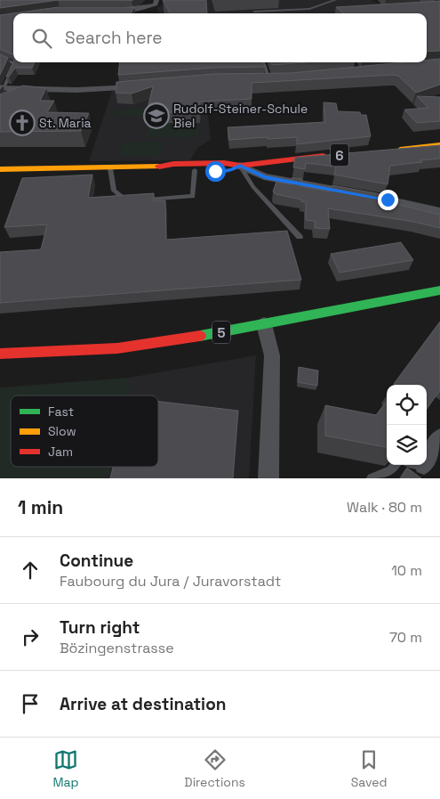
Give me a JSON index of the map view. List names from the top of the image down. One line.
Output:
{"streets":{"main road":["6","5"]},"places":{"school or university":["Rudolf-Steiner-Schule Biel"],"church":["St. Maria"]},"legend":["Fast","Slow","Jam"],"page":{"search":"Search here","heading":["1 min","Walk · 80 m"],"list":[["Continue","Faubourg du Jura / Juravorstadt","10 m"],["Turn right","Bözingenstrasse","70 m"],"Arrive at destination"],"nav":["Map","Directions","Saved"]}}
